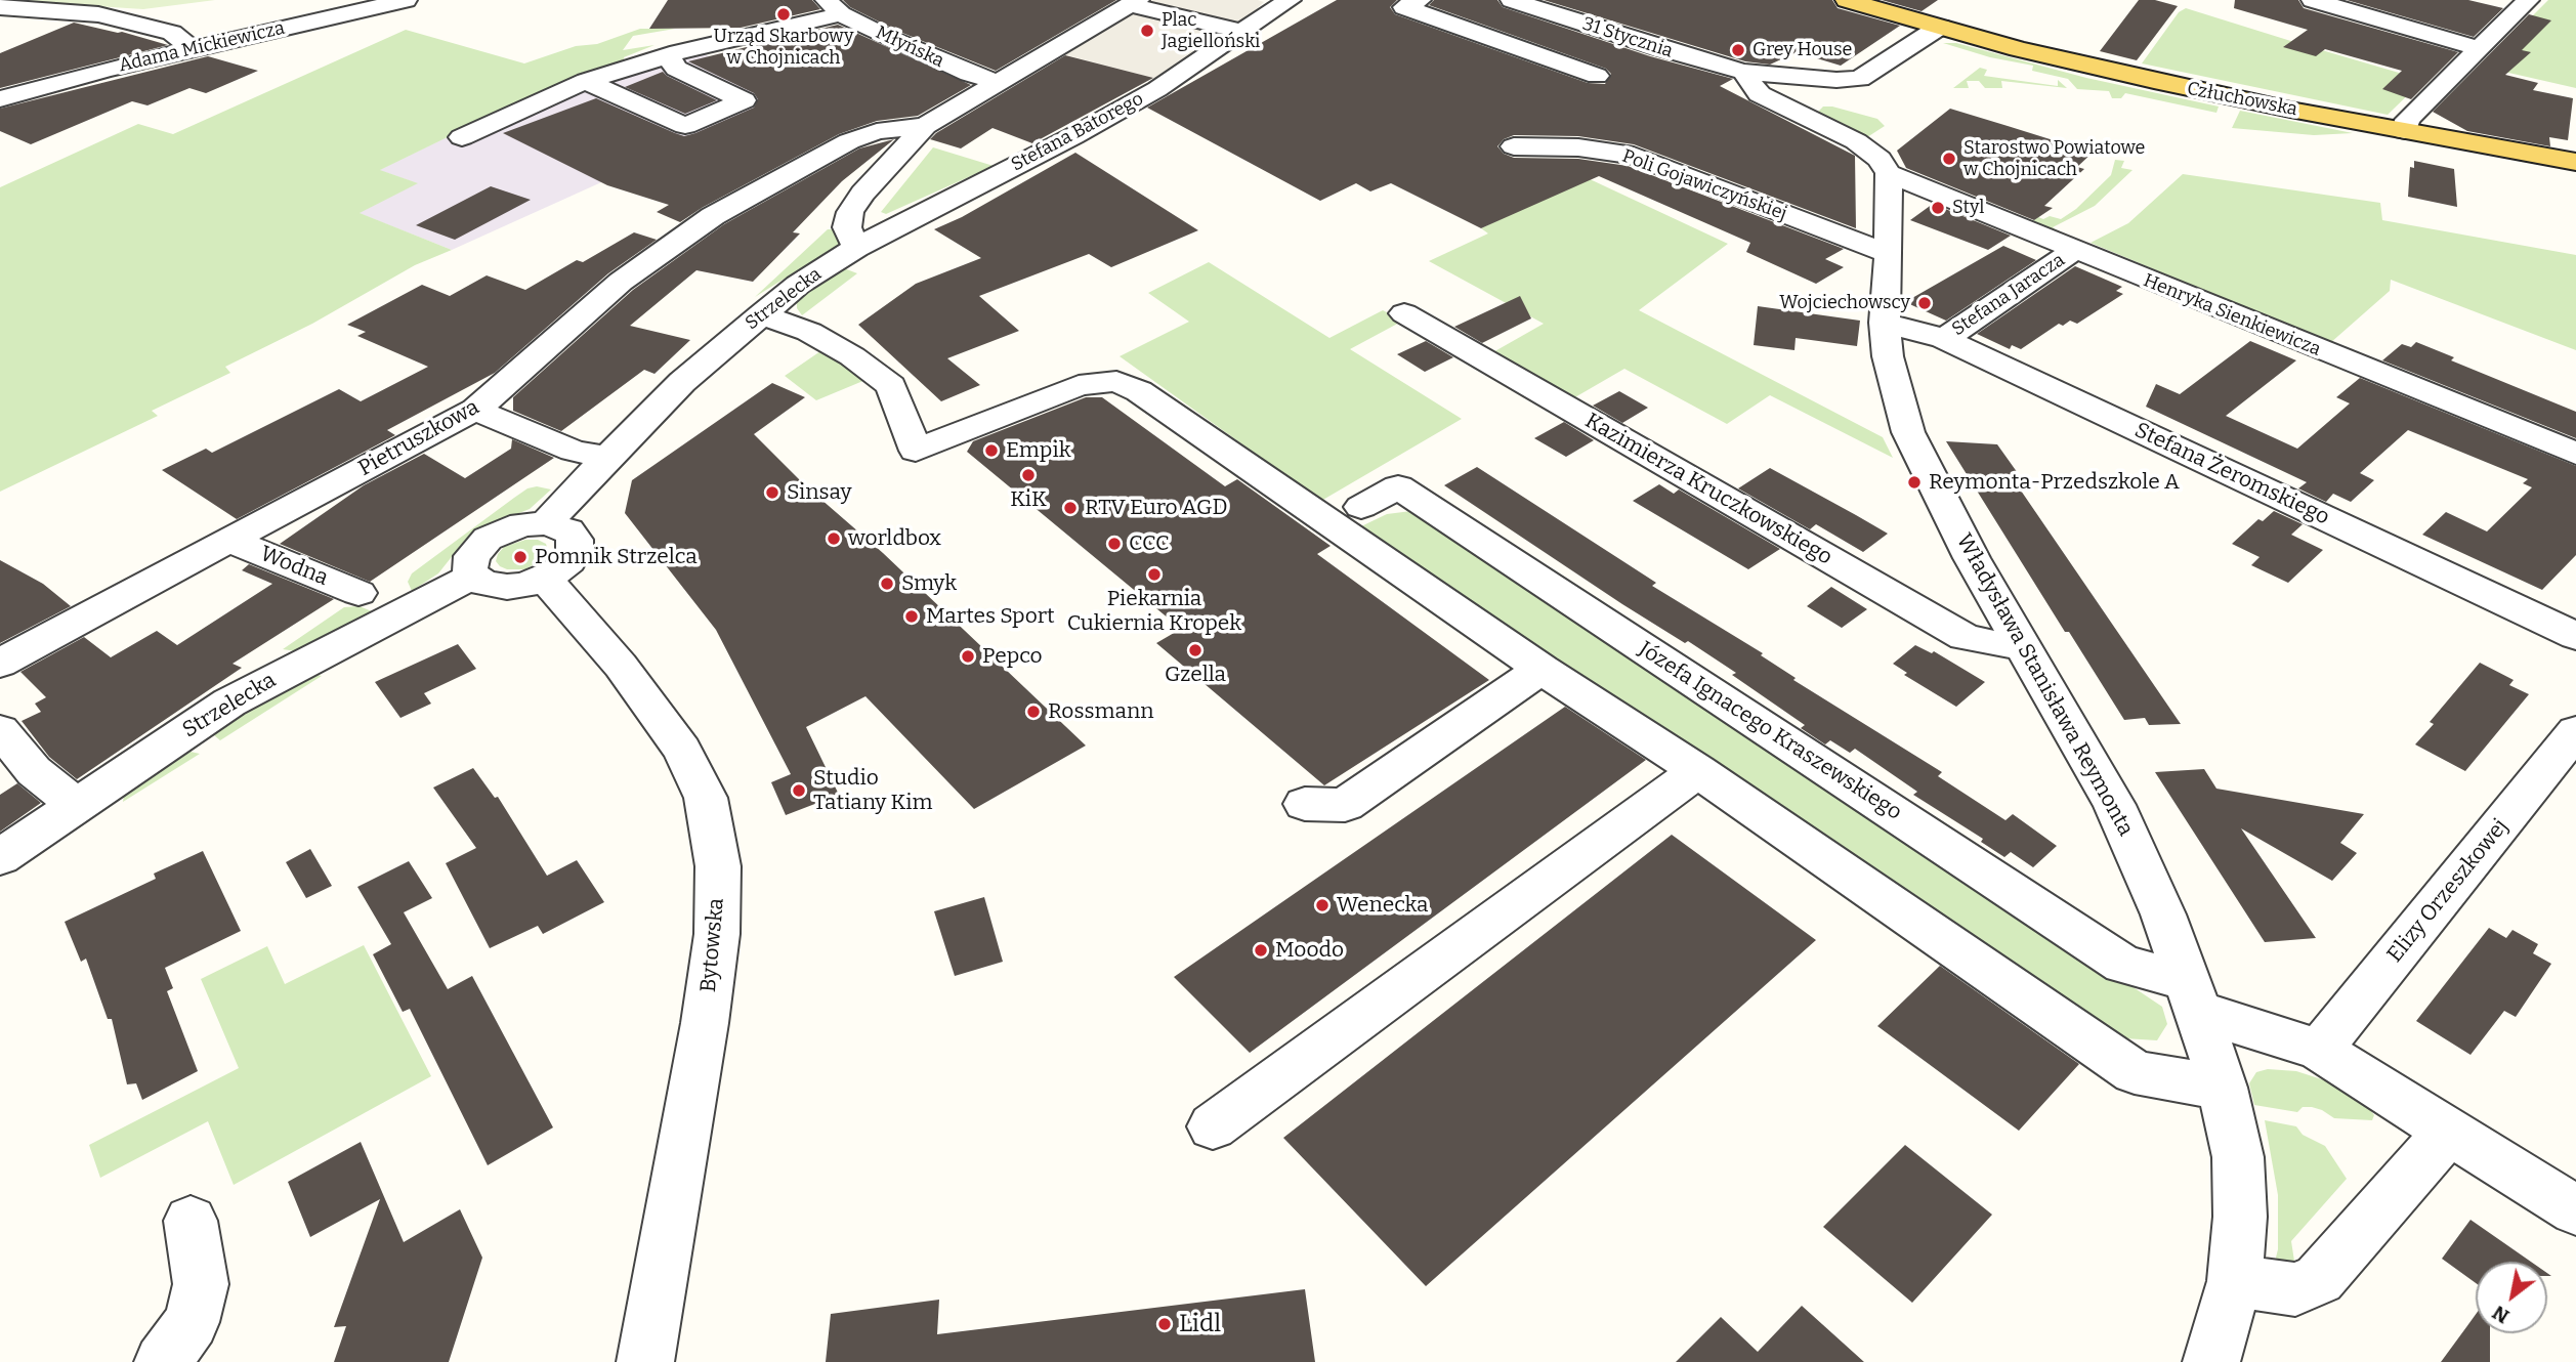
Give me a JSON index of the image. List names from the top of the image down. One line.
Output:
{"streets":{"main road":["Człuchowska"],"street":["31 Stycznia","Adama Mickiewicza","Młyńska","Stefana Batorego","Poli Gojawiczyńskiej","Stefana Jaracza","Strzelecka","Henryka Sienkiewicza","Pietruszkowa","Stefana Żeromskiego","Kazimierza Kruczkowskiego","Wodna","Władysława Stanisława Reymonta","Józefa Ignacego Kraszewskiego","Elizy Orzeszkowej","Bytowska"]},"crossings":[["31 Stycznia","Człuchowska"],["Stefana Batorego","Strzelecka"],["Poli Gojawiczyńskiej","Władysława Stanisława Reymonta"],["Stefana Jaracza","Henryka Sienkiewicza"],["Stefana Jaracza","Stefana Żeromskiego"],["Henryka Sienkiewicza","Władysława Stanisława Reymonta"],["Pietruszkowa","Wodna"],["Stefana Żeromskiego","Władysława Stanisława Reymonta"],["Kazimierza Kruczkowskiego","Władysława Stanisława Reymonta"],["Władysława Stanisława Reymonta","Józefa Ignacego Kraszewskiego"]],"places":["Urząd Skarbowy w Chojnicach","Plac Jagielloński","Grey House","Starostwo Powiatowe w Chojnicach","Styl","Wojciechowscy","Empik","KiK","Reymonta-Przedszkole A","Sinsay","RTV Euro AGD","worldbox","CCC","Pomnik Strzelca","Piekarnia Cukiernia Kropek","Smyk","Martes Sport","Gzella","Pepco","Rossmann","Studio Tatiany Kim","Wenecka","Moodo","Lidl"],"north":"bottom left"}
